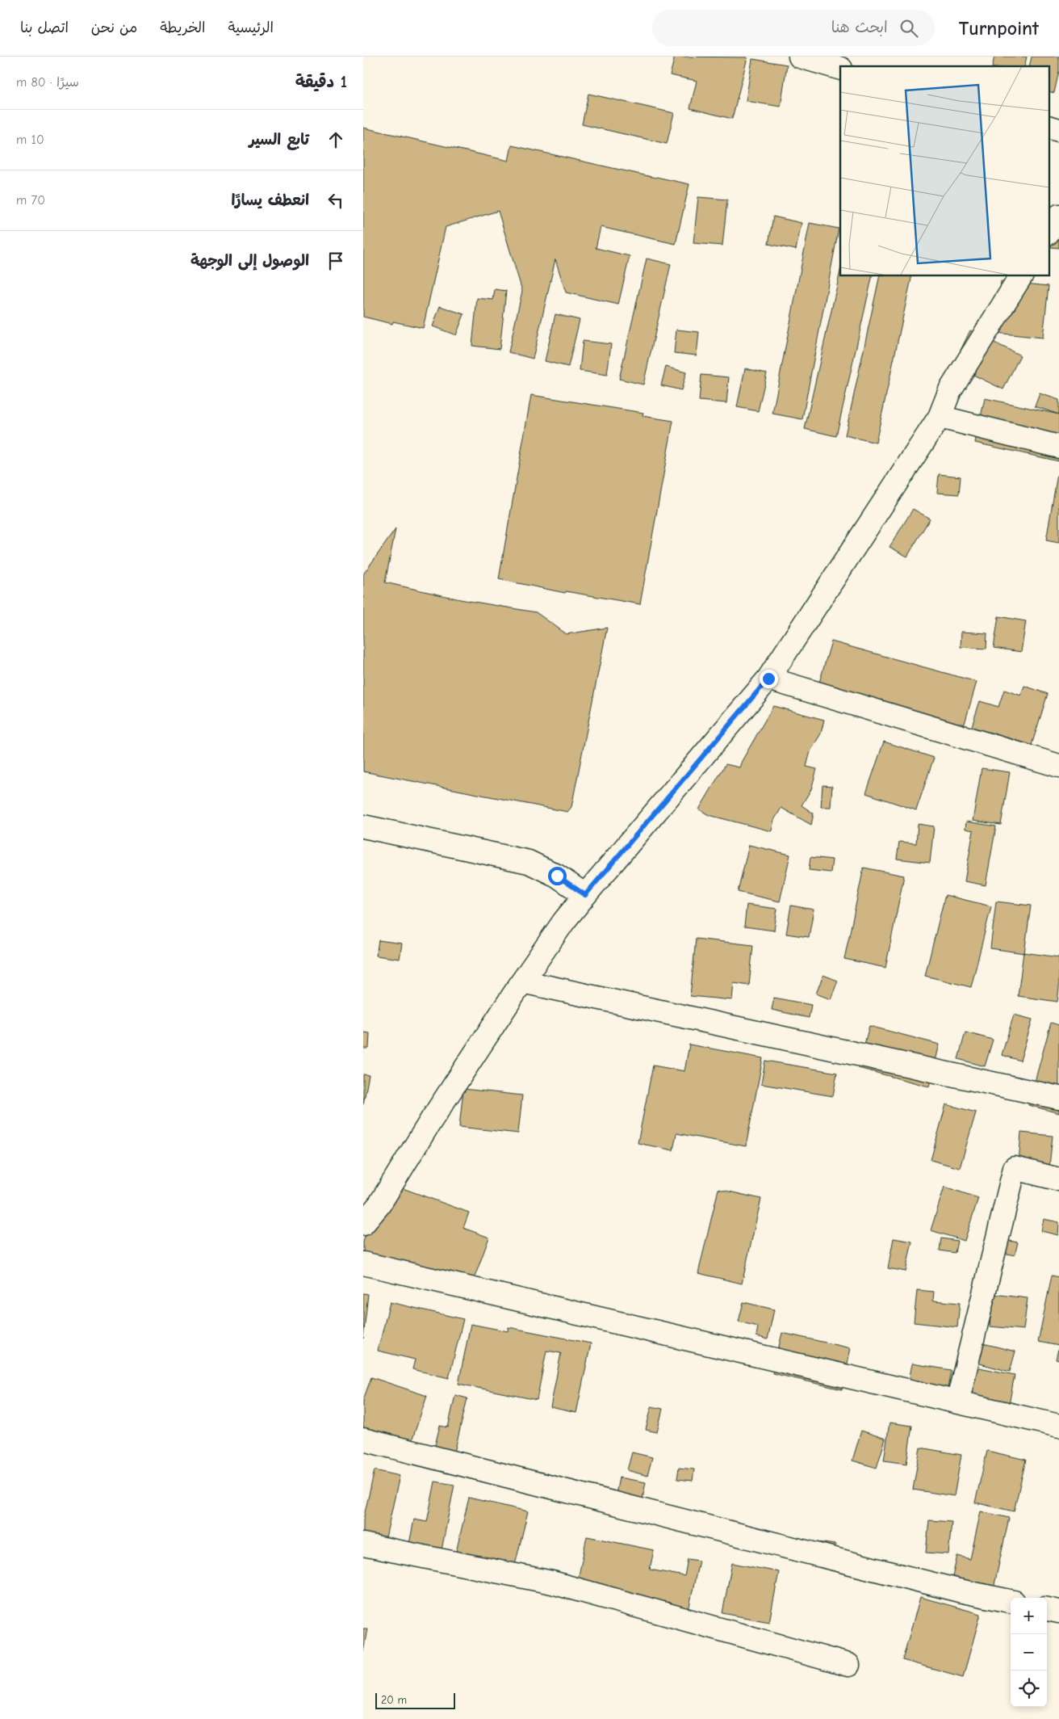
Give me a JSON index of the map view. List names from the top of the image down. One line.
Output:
{"scale_bar":"20 m","page":{"header":"Turnpoint","search":"ابحث هنا","nav":["الرئيسية","الخريطة","من نحن","اتصل بنا"],"heading":["1 دقيقة","سيرًا · 80 m"],"list":[["تابع السير","10 m"],["انعطف يسارًا","70 m"],"الوصول إلى الوجهة"],"map_buttons":["+","−"],"scale":"20 m"}}
